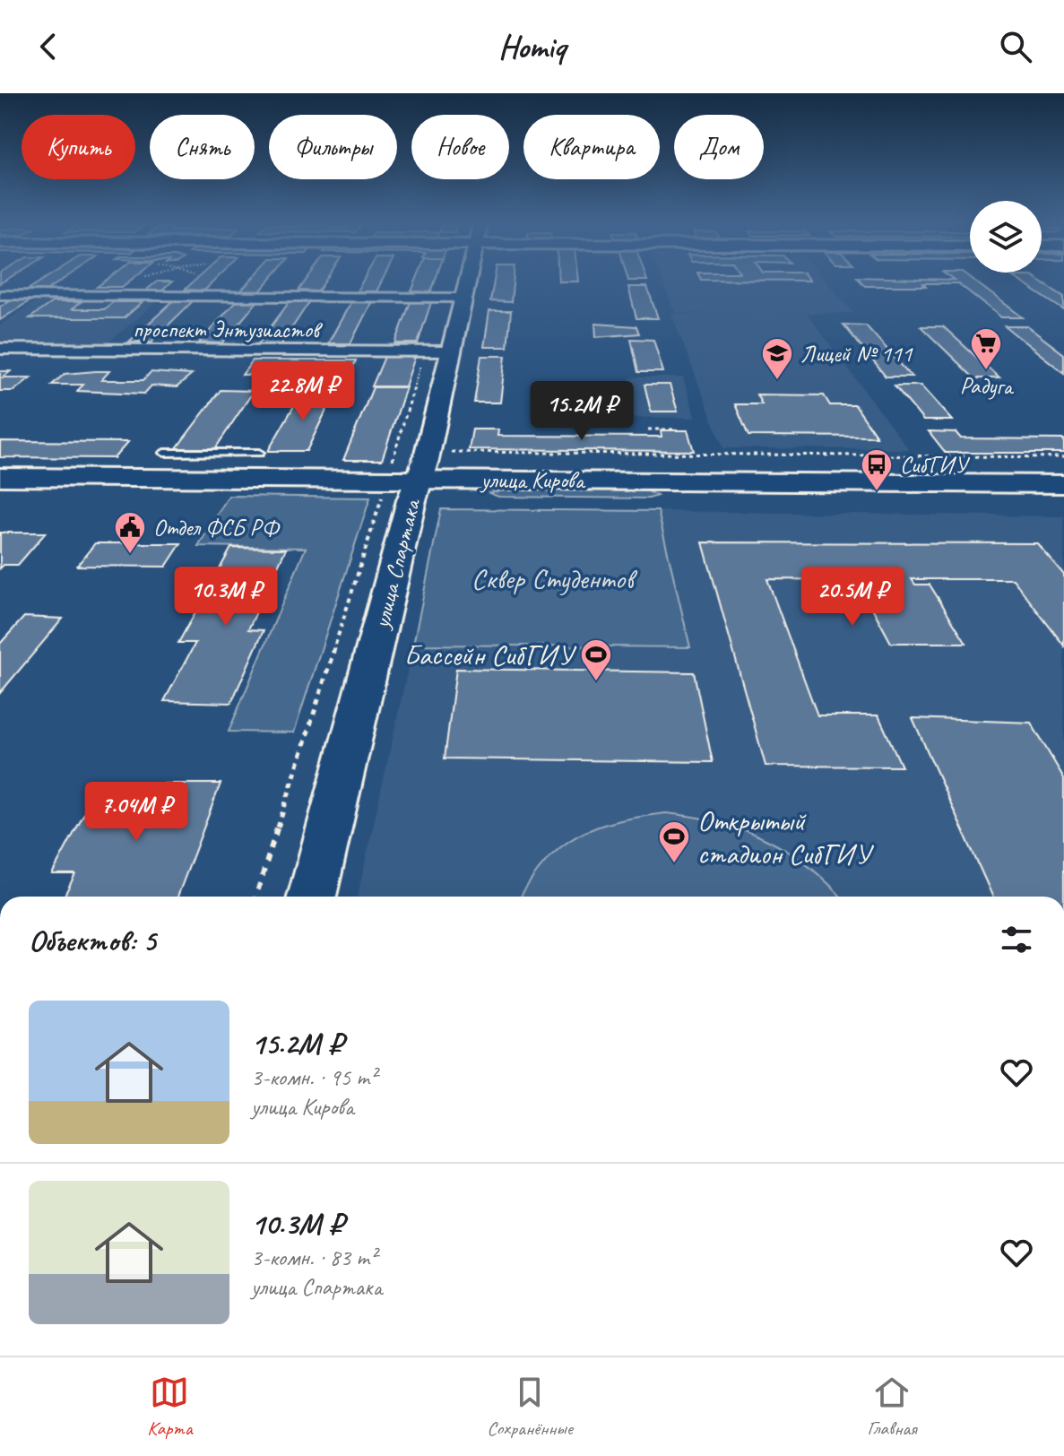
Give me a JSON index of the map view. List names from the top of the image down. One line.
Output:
{"streets":{"street":["проспект Энтузиастов","улица Кирова","улица Спартака"]},"crossings":[["проспект Энтузиастов","улица Спартака"],["улица Кирова","улица Спартака"]],"parks":["Сквер Студентов"],"places":{"supermarket":["Радуга"],"school or university":["Лицей № 111"],"bus stop":["СибГИУ"],"public building":["Отдел ФСБ РФ"],"sports":["Бассейн СибГИУ","Открытый стадион СибГИУ"]},"page":{"header":"Homiq","chip":["Купить","Снять","Фильтры","Новое","Квартира","Дом"],"price":["22.8M ₽","15.2M ₽","10.3M ₽","20.5M ₽","7.04M ₽"],"heading":"Объектов: 5","list":[{"name":"15.2M ₽","note":"3-комн. · 95 m² · улица Кирова"},{"name":"10.3M ₽","note":"3-комн. · 83 m² · улица Спартака"}],"tabs":["Карта","Сохранённые","Главная"]}}
